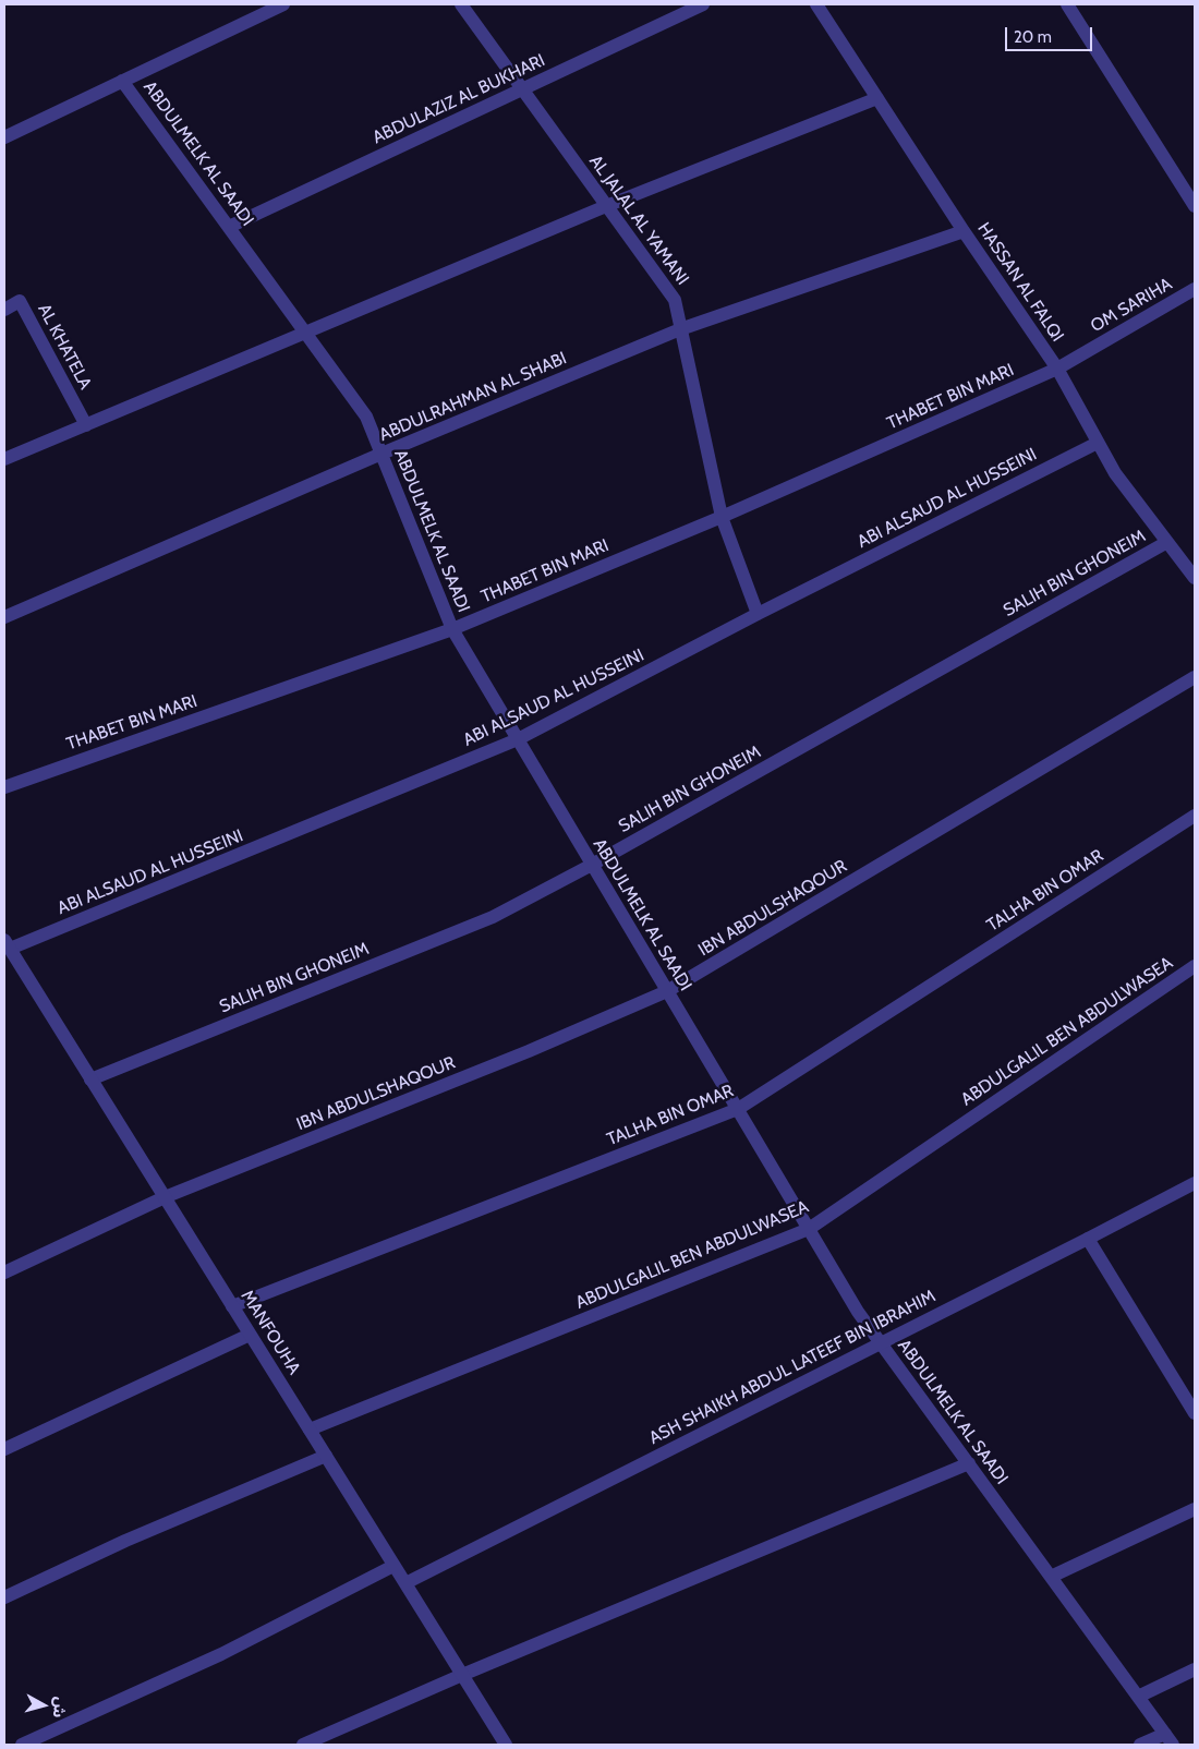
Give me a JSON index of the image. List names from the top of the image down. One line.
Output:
{"streets":{"street":["ABDULAZIZ AL BUKHARI","ABDULMELK AL SAADI","AL JALAL AL YAMANI","HASSAN AL FALQI","OM SARIHA","AL KHATELA","ABDULRAHMAN AL SHABI","THABET BIN MARI","ABI ALSAUD AL HUSSEINI","SALIH BIN GHONEIM","TALHA BIN OMAR","IBN ABDULSHAQOUR","ABDULGALIL BEN ABDULWASEA","MANFOUHA","ASH SHAIKH ABDUL LATEEF BIN IBRAHIM"]},"crossings":[["ABDULAZIZ AL BUKHARI","ABDULMELK AL SAADI"],["ABDULAZIZ AL BUKHARI","AL JALAL AL YAMANI"],["ABDULMELK AL SAADI","ABDULRAHMAN AL SHABI"],["ABDULMELK AL SAADI","THABET BIN MARI"],["ABDULMELK AL SAADI","ABI ALSAUD AL HUSSEINI"],["ABDULMELK AL SAADI","SALIH BIN GHONEIM"],["ABDULMELK AL SAADI","TALHA BIN OMAR"],["ABDULMELK AL SAADI","IBN ABDULSHAQOUR"],["ABDULMELK AL SAADI","ABDULGALIL BEN ABDULWASEA"],["ABDULMELK AL SAADI","ASH SHAIKH ABDUL LATEEF BIN IBRAHIM"],["AL JALAL AL YAMANI","ABDULRAHMAN AL SHABI"],["AL JALAL AL YAMANI","THABET BIN MARI"],["AL JALAL AL YAMANI","ABI ALSAUD AL HUSSEINI"],["HASSAN AL FALQI","OM SARIHA"],["HASSAN AL FALQI","ABDULRAHMAN AL SHABI"],["HASSAN AL FALQI","THABET BIN MARI"],["HASSAN AL FALQI","ABI ALSAUD AL HUSSEINI"],["HASSAN AL FALQI","SALIH BIN GHONEIM"],["OM SARIHA","THABET BIN MARI"],["ABI ALSAUD AL HUSSEINI","MANFOUHA"],["SALIH BIN GHONEIM","MANFOUHA"],["TALHA BIN OMAR","MANFOUHA"],["IBN ABDULSHAQOUR","MANFOUHA"],["ABDULGALIL BEN ABDULWASEA","MANFOUHA"],["MANFOUHA","ASH SHAIKH ABDUL LATEEF BIN IBRAHIM"]],"scale_bar":"20 m","north":"right"}
